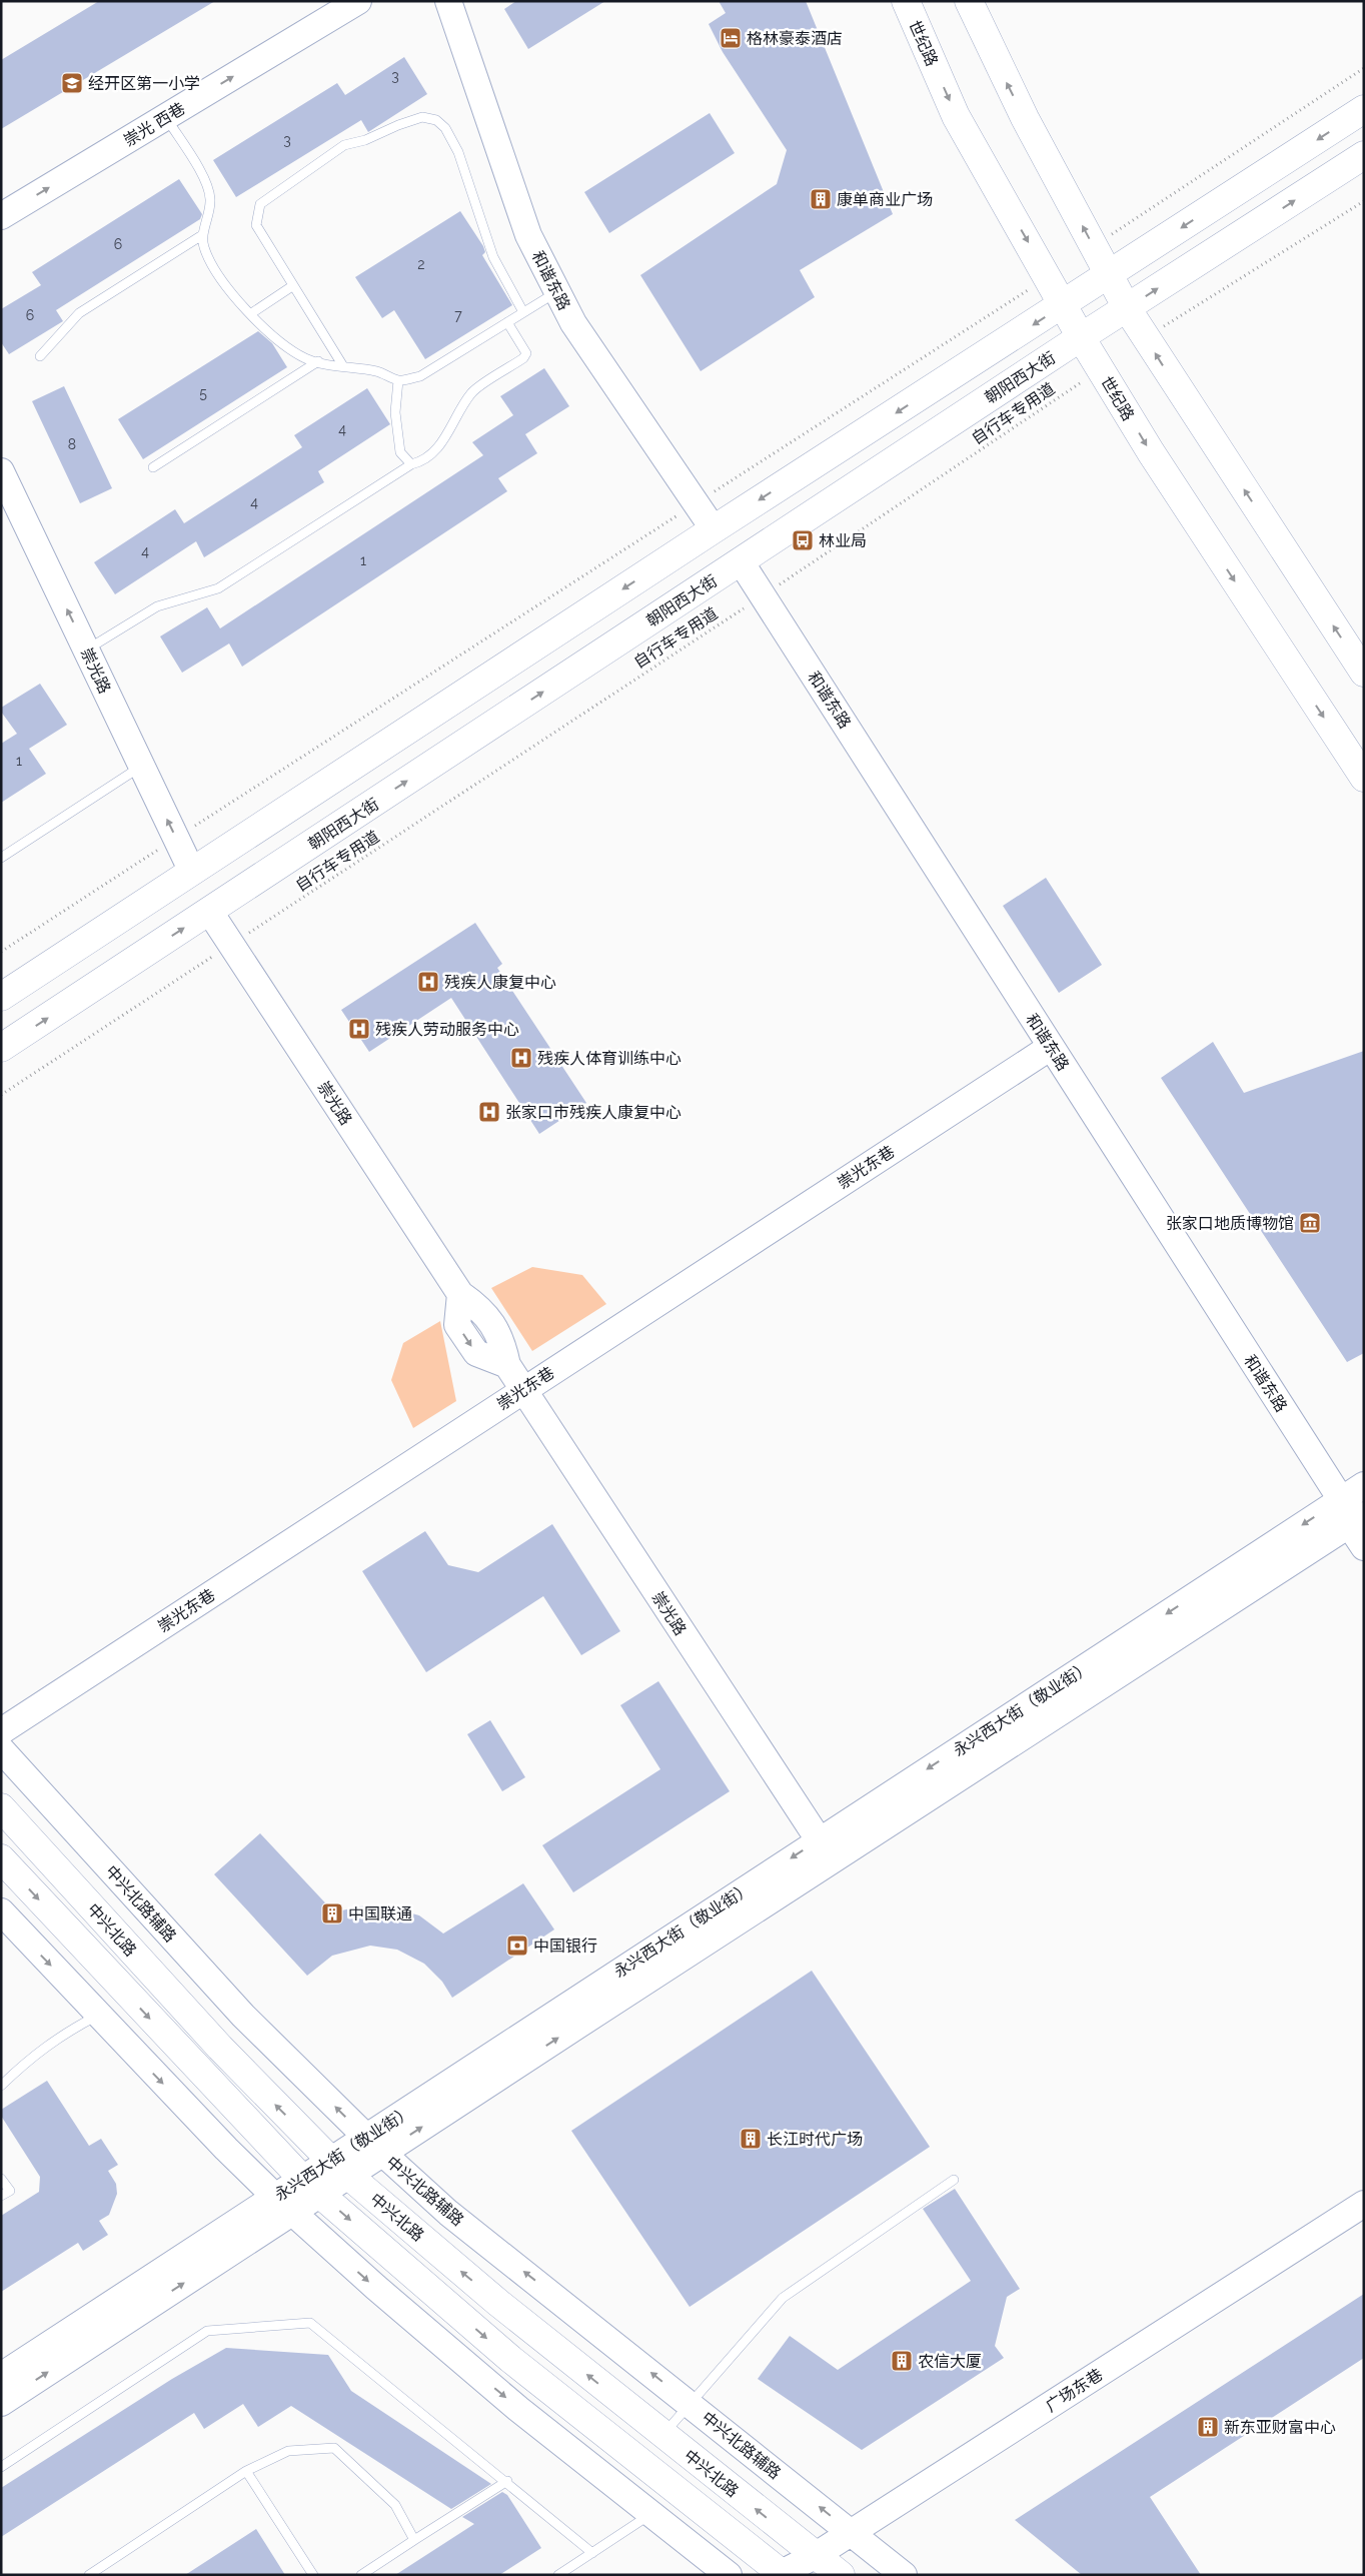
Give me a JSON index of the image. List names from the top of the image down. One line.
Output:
{"streets":{"main road":["世纪路","朝阳西大街","中兴北路"],"street":["崇光 西巷","和谐东路","崇光路","崇光东巷","永兴西大街（敬业街）","中兴北路辅路","广场东巷"],"path":["自行车专用道"]},"crossings":[["世纪路","朝阳西大街"],["世纪路","自行车专用道"],["和谐东路","朝阳西大街"],["和谐东路","自行车专用道"],["和谐东路","崇光东巷"],["和谐东路","永兴西大街（敬业街）"],["朝阳西大街","崇光路"],["自行车专用道","崇光路"],["崇光路","崇光东巷"],["崇光路","永兴西大街（敬业街）"],["永兴西大街（敬业街）","中兴北路辅路"],["永兴西大街（敬业街）","中兴北路"],["中兴北路辅路","广场东巷"],["中兴北路","广场东巷"]],"one_way":["崇光 西巷"],"places":{"hotel":["格林豪泰酒店"],"school or university":["经开区第一小学"],"building":["康单商业广场","中国联通","长江时代广场","农信大厦","新东亚财富中心"],"bus stop":["林业局"],"hospital":["残疾人康复中心","残疾人劳动服务中心","残疾人体育训练中心","张家口市残疾人康复中心"],"museum":["张家口地质博物馆"],"bank":["中国银行"]},"house_numbers":["3","3","6","2","6","7","5","4","8","4","4","1","1"]}
